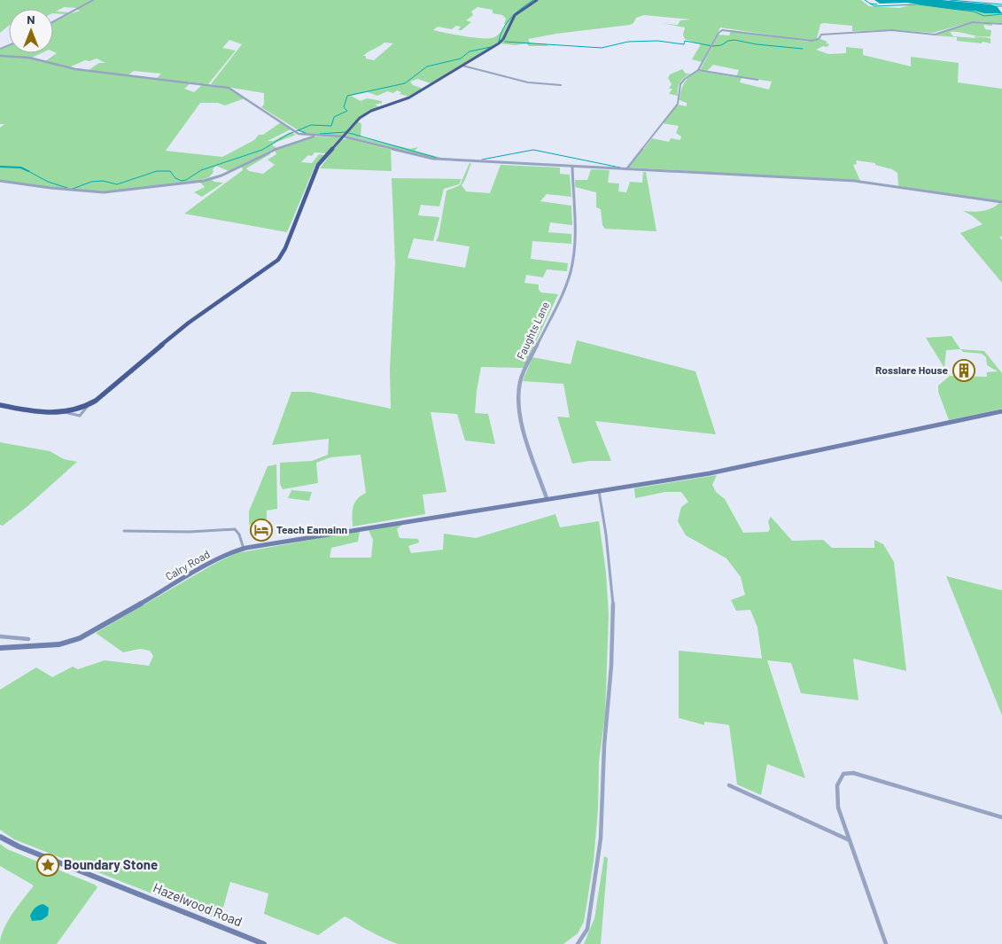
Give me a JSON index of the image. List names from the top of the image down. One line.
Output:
{"streets":{"main road":["Calry Road","Hazelwood Road"],"street":["Faughts Lane"]},"crossings":[["Faughts Lane","Calry Road"]],"places":{"building":["Rosslare House"],"hotel":["Teach Eamainn"],"place":["Boundary Stone"]},"north":"top"}
